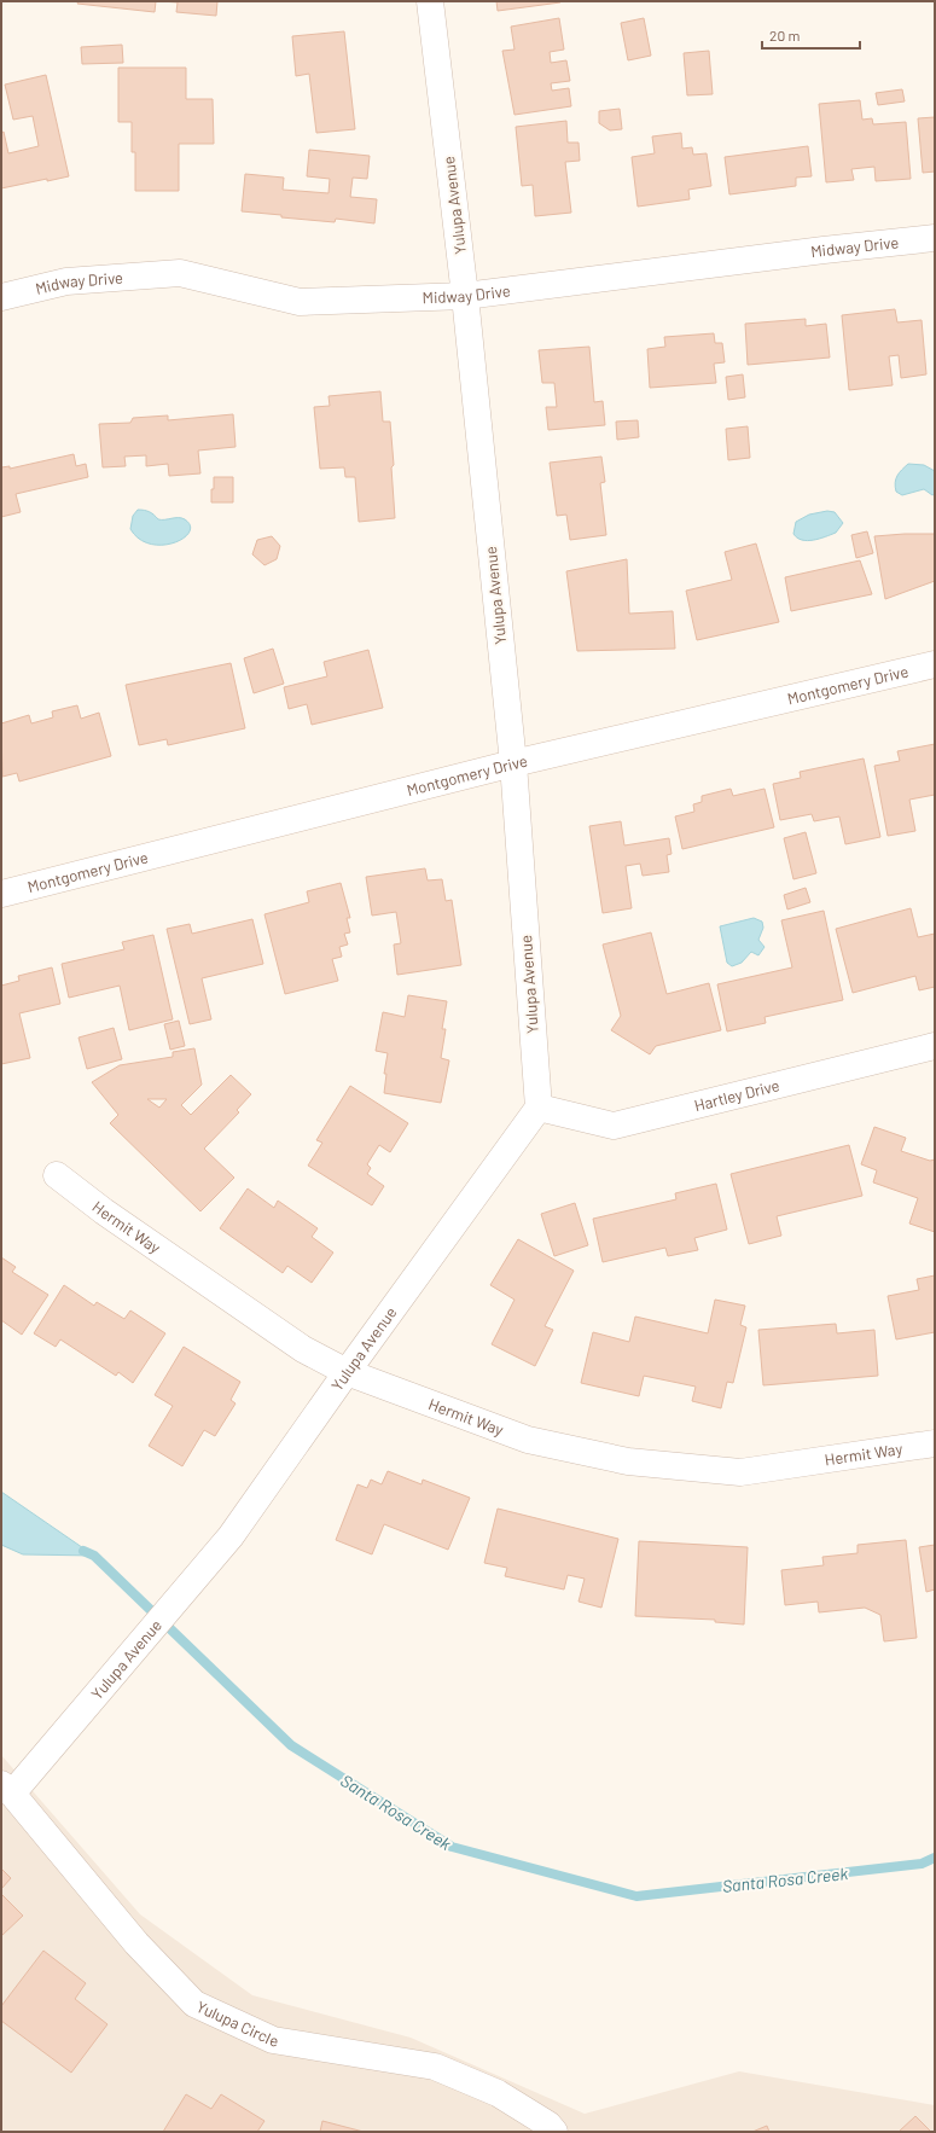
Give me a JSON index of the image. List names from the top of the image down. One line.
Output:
{"streets":{"street":["Yulupa Avenue","Midway Drive","Montgomery Drive","Hartley Drive","Hermit Way","Yulupa Circle"]},"crossings":[["Yulupa Avenue","Midway Drive"],["Yulupa Avenue","Montgomery Drive"],["Yulupa Avenue","Hartley Drive"],["Yulupa Avenue","Hermit Way"],["Yulupa Avenue","Yulupa Circle"]],"water":["Santa Rosa Creek"],"scale_bar":"20 m"}
